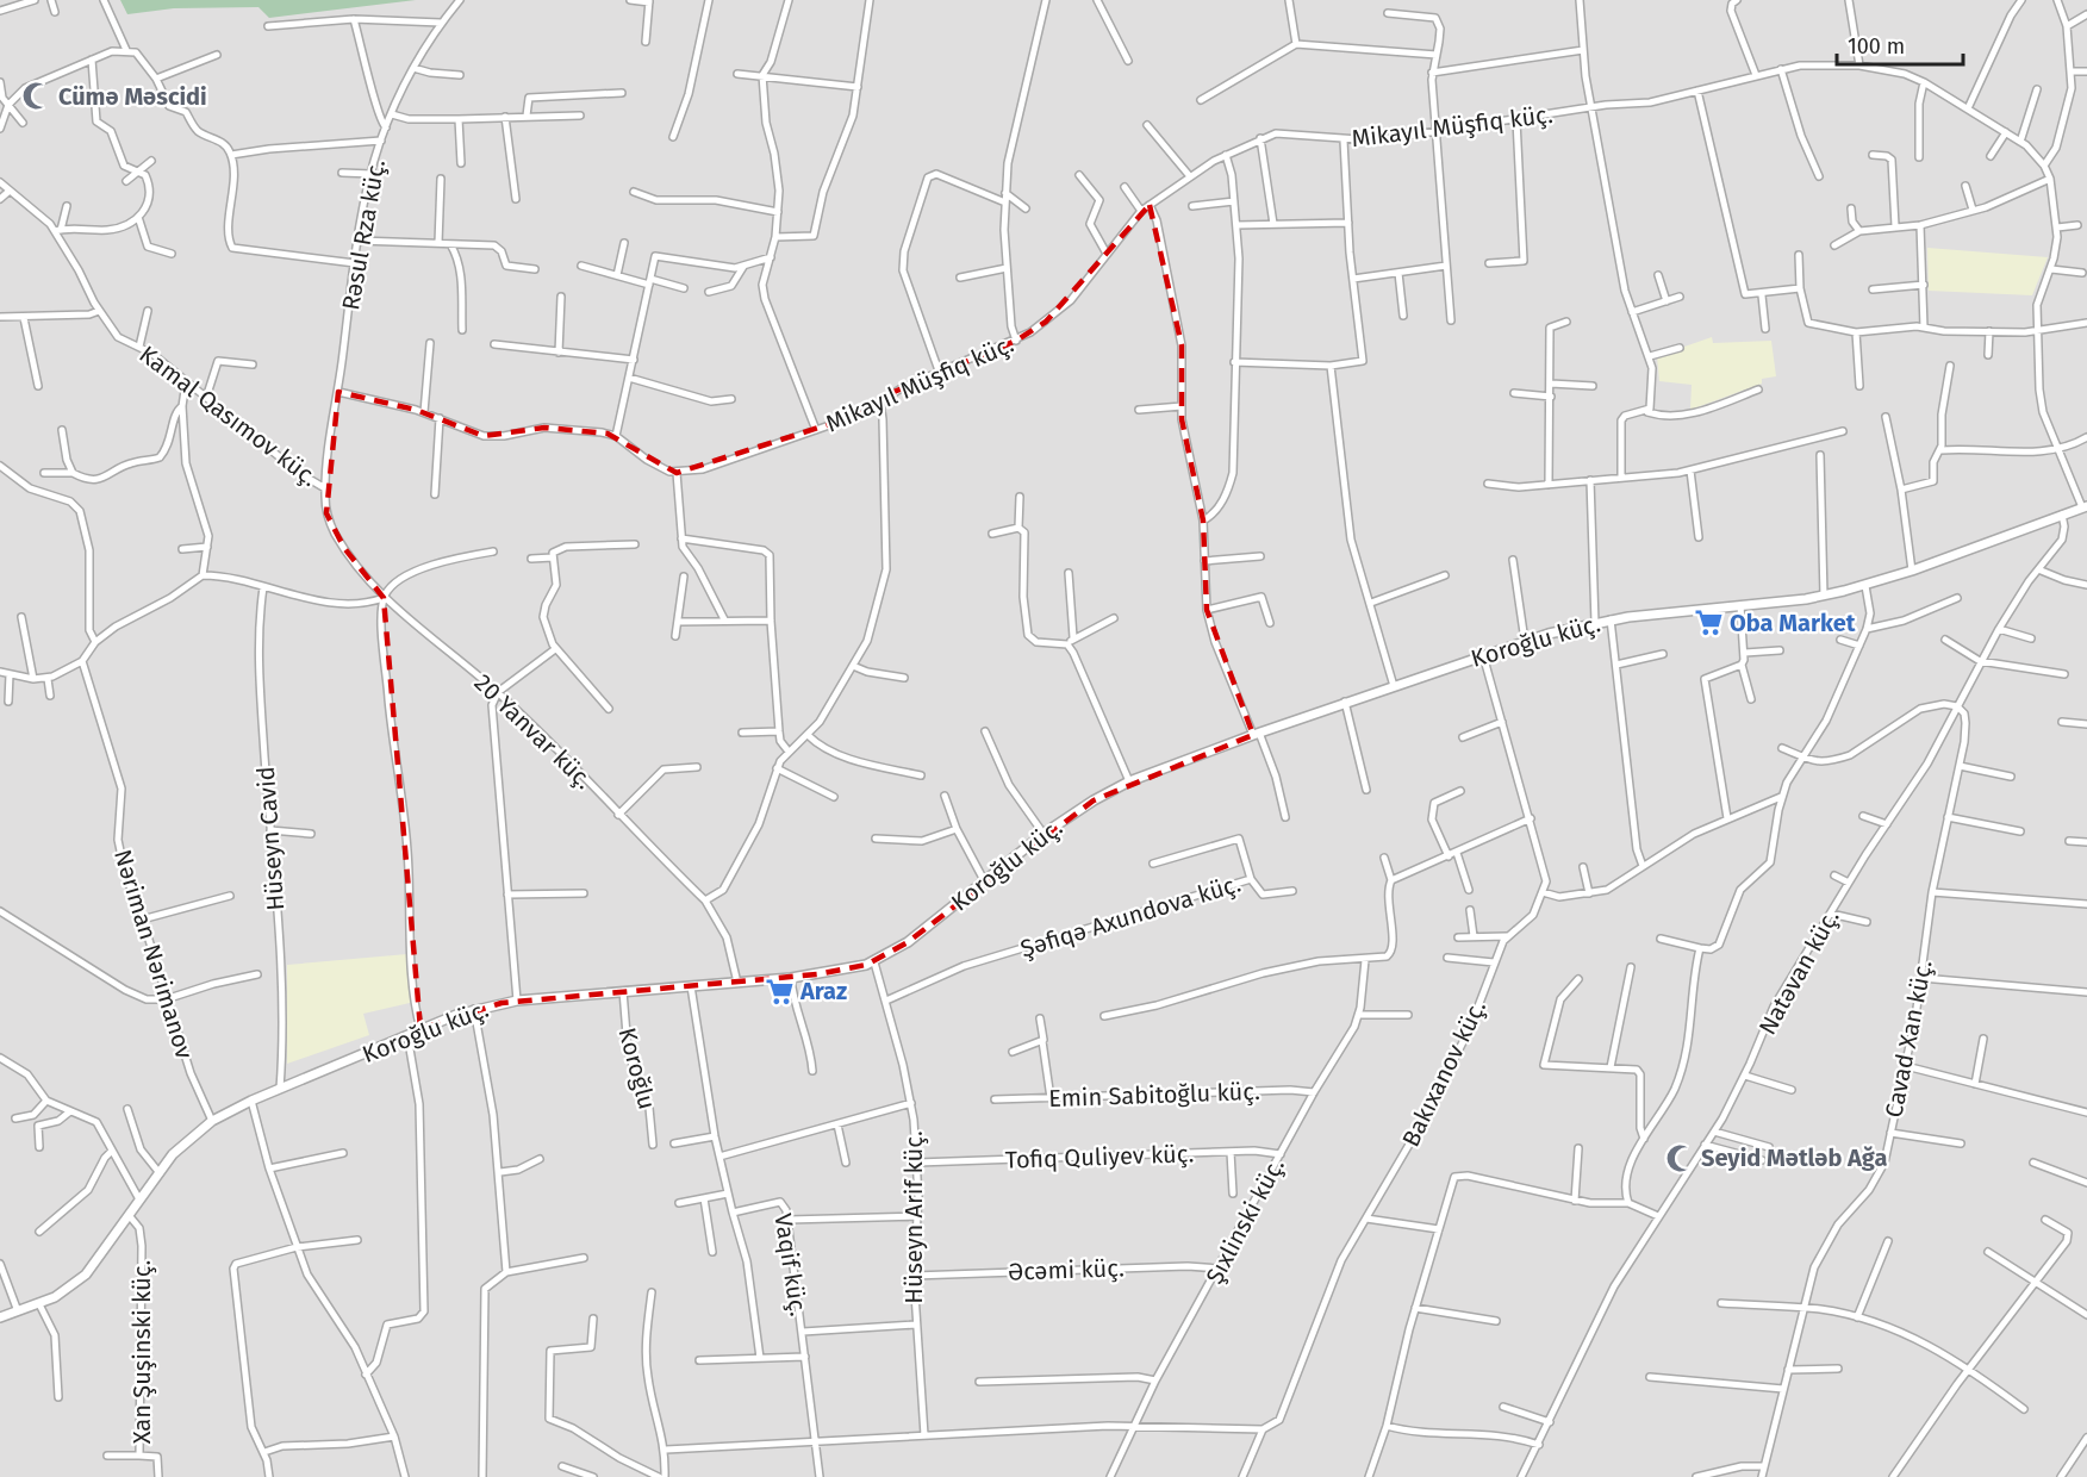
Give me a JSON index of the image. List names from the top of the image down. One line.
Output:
{"streets":{"street":["Mikayıl Müşfiq küç.","Rəsul Rza küç.","Kamal Qasımov küç.","Koroğlu küç.","20 Yanvar küç.","Hüseyn Cavid","Şəfiqə Axundova küç.","Nəriman Nərimanov","Natəvan küç.","Cavad Xan küç.","Koroğlu","Bakıxanov küç.","Emin Sabitoğlu küç.","Tofiq Quliyev küç.","Hüseyn Arif küç.","Şıxlinski küç.","Vaqif küç.","Əcəmi küç.","Xan Şuşinski küç."]},"crossings":[["Mikayıl Müşfiq küç.","Koroğlu küç."],["Rəsul Rza küç.","Kamal Qasımov küç."],["Rəsul Rza küç.","20 Yanvar küç."],["Kamal Qasımov küç.","20 Yanvar küç."],["Koroğlu küç.","20 Yanvar küç."],["Koroğlu küç.","Hüseyn Cavid"],["Koroğlu küç.","Nəriman Nərimanov"],["Koroğlu küç.","Natəvan küç."],["Koroğlu küç.","Koroğlu"],["Koroğlu küç.","Hüseyn Arif küç."],["Koroğlu küç.","Xan Şuşinski küç."],["Şəfiqə Axundova küç.","Hüseyn Arif küç."],["Natəvan küç.","Cavad Xan küç."],["Emin Sabitoğlu küç.","Şıxlinski küç."],["Tofiq Quliyev küç.","Hüseyn Arif küç."],["Tofiq Quliyev küç.","Şıxlinski küç."],["Hüseyn Arif küç.","Əcəmi küç."],["Şıxlinski küç.","Əcəmi küç."]],"places":{"mosque":["Cümə Məscidi","Seyid Mətləb Ağa"],"supermarket":["Oba Market","Araz"]},"scale_bar":"100 m"}
